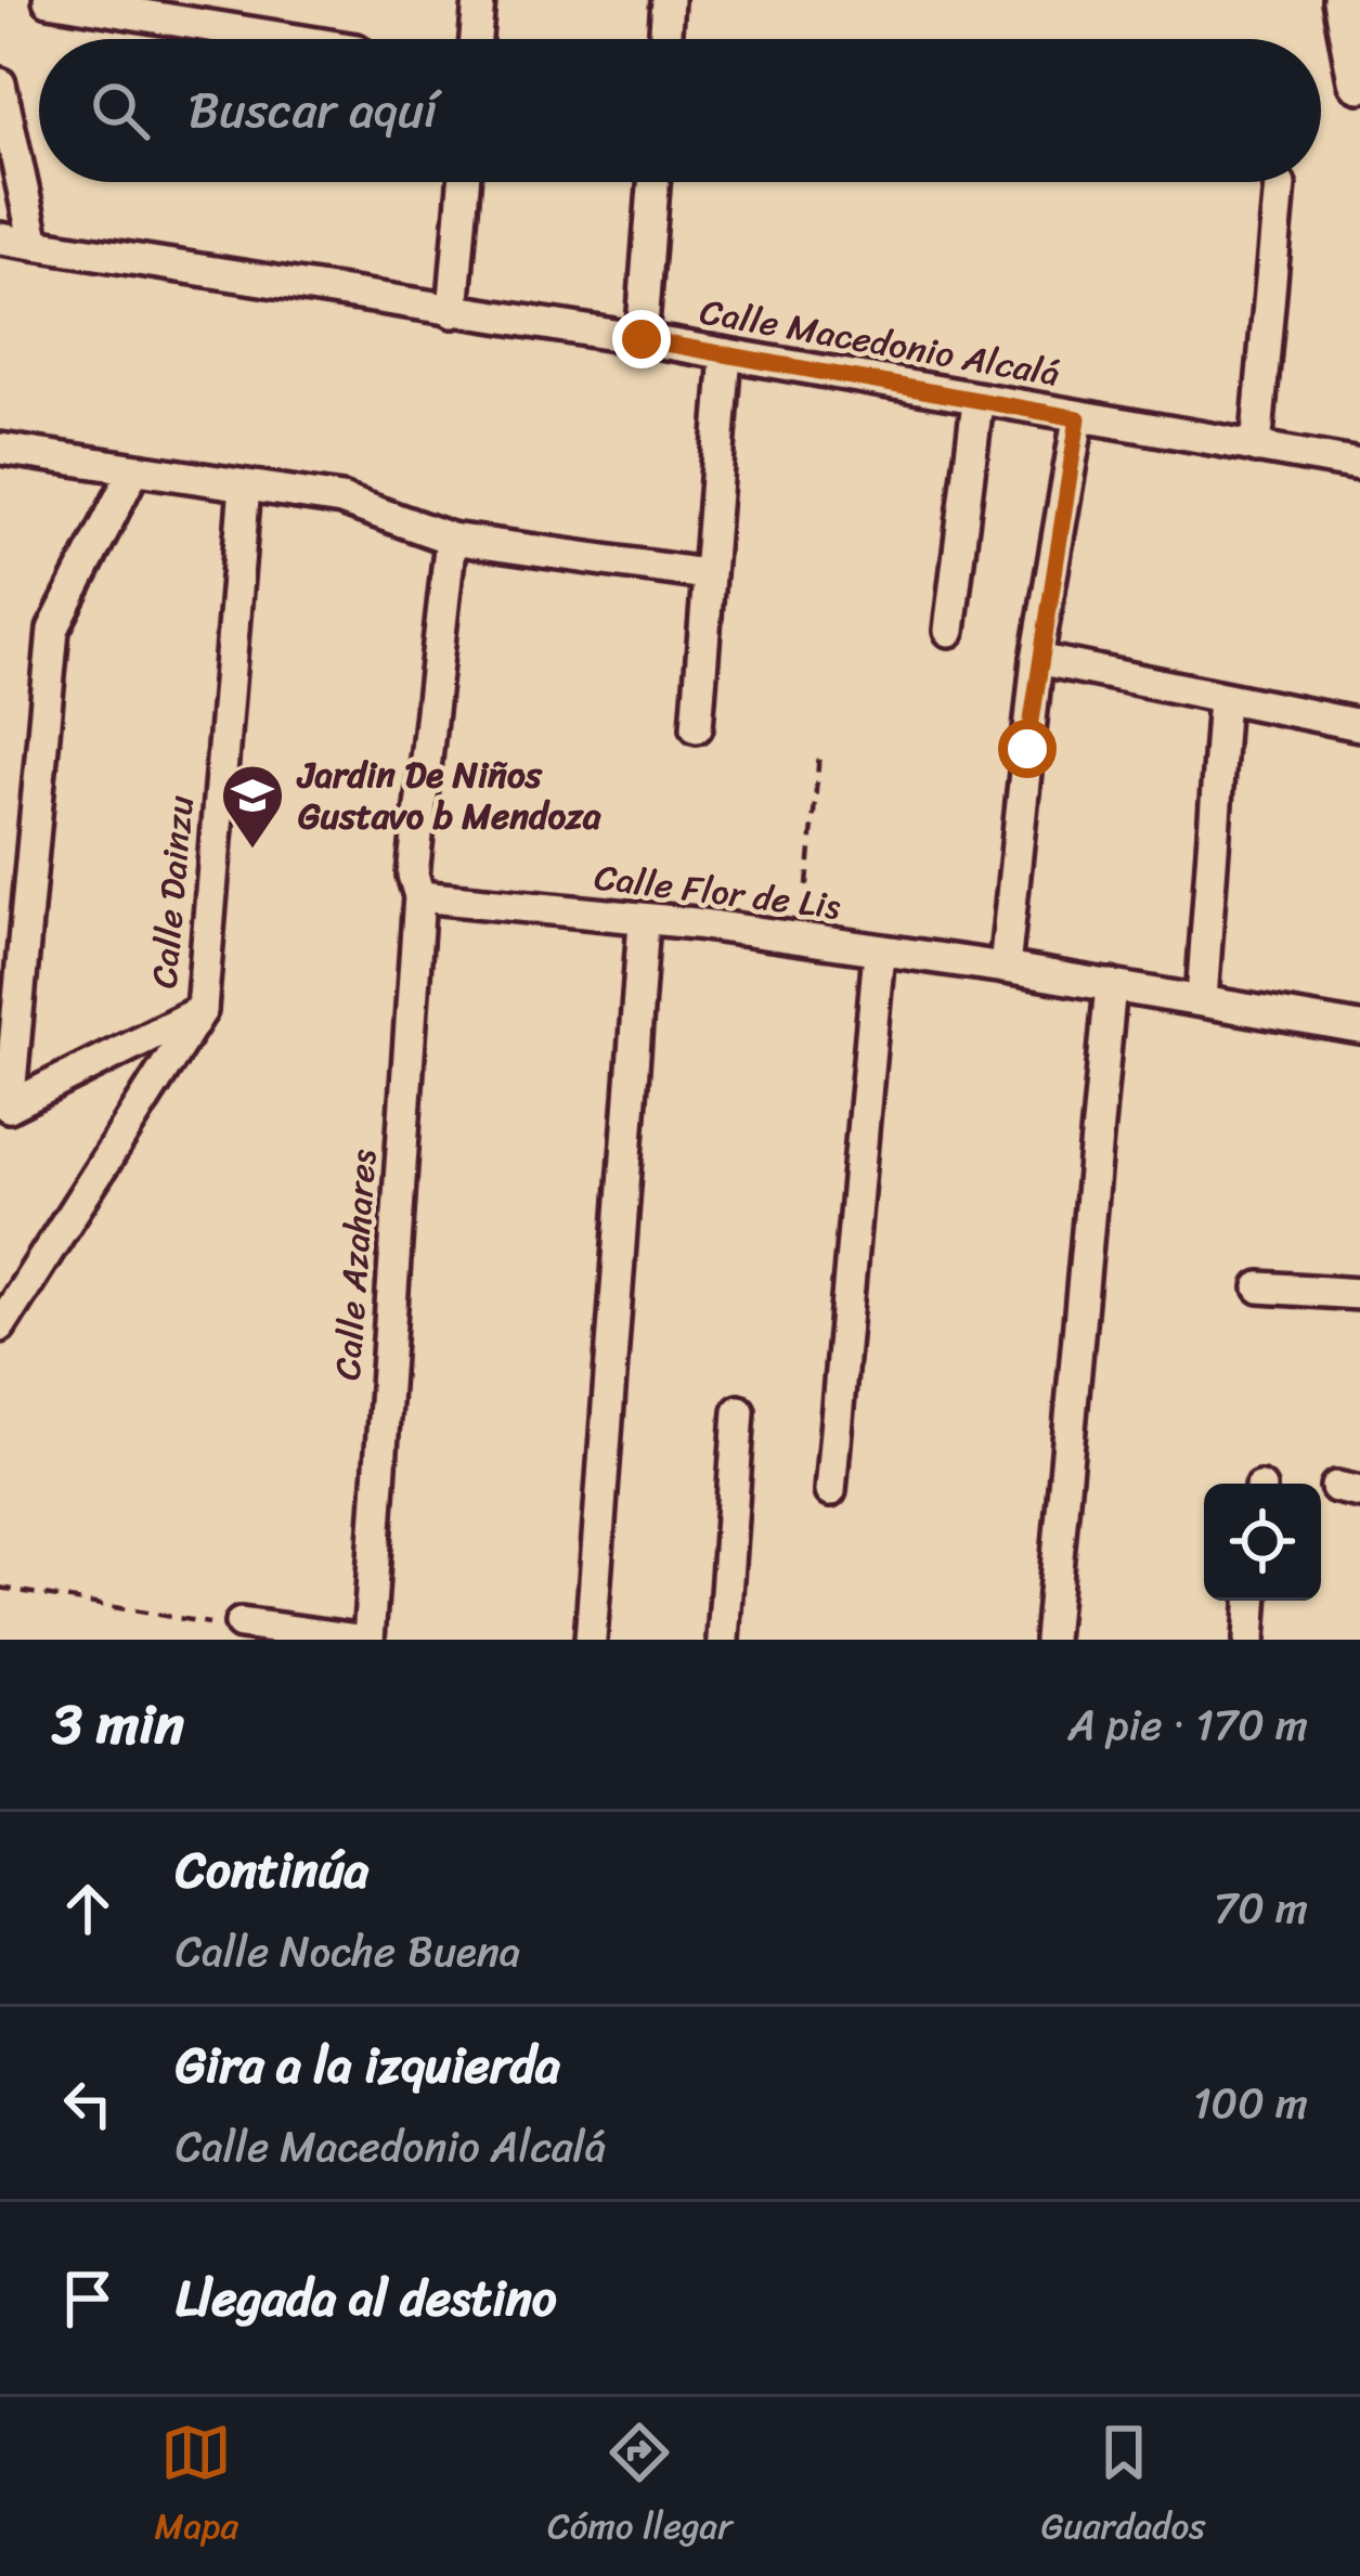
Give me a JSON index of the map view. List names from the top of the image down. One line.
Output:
{"streets":{"street":["Calle Macedonio Alcalá","Calle Dainzu","Calle Flor de Lis","Calle Azahares"]},"crossings":[["Calle Flor de Lis","Calle Azahares"]],"places":{"school or university":["Jardin De Niños Gustavo b Mendoza"]},"page":{"search":"Buscar aquí","heading":["3 min","A pie · 170 m"],"list":[["Continúa","Calle Noche Buena","70 m"],["Gira a la izquierda","Calle Macedonio Alcalá","100 m"],"Llegada al destino"],"nav":["Mapa","Cómo llegar","Guardados"]}}
